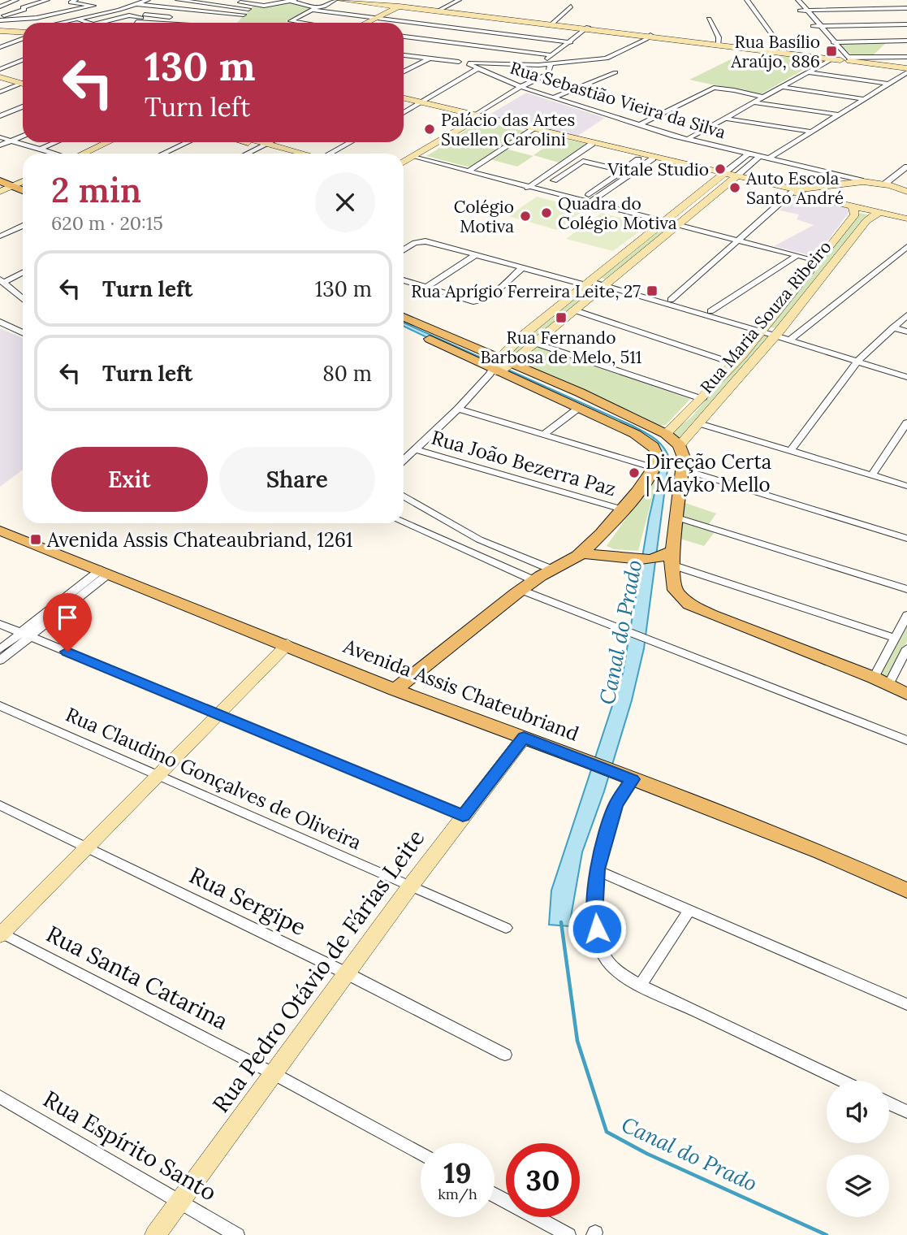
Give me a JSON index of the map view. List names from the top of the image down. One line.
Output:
{"streets":{"main road":["Rua Maria Souza Ribeiro","Avenida Assis Chateubriand","Rua Pedro Otávio de Fárias Leite"],"street":["Rua Sebastião Vieira da Silva","Rua João Bezerra Paz","Rua Claudino Gonçalves de Oliveira","Rua Sergipe","Rua Santa Catarina","Rua Espírito Santo"]},"crossings":[["Avenida Assis Chateubriand","Rua Pedro Otávio de Fárias Leite"],["Rua Claudino Gonçalves de Oliveira","Rua Pedro Otávio de Fárias Leite"],["Rua Sergipe","Rua Pedro Otávio de Fárias Leite"],["Rua Pedro Otávio de Fárias Leite","Rua Santa Catarina"],["Rua Pedro Otávio de Fárias Leite","Rua Espírito Santo"]],"water":["Canal do Prado"],"places":{"transit":["Rua Basílio Araújo, 886","Rua Aprígio Ferreira Leite, 27","Rua Fernando Barbosa de Melo, 511","Avenida Assis Chateaubriand, 1261"],"other":["Palácio das Artes Suellen Carolini","Vitale Studio","Auto Escola Santo André","Quadra do Colégio Motiva","Colégio Motiva","Direção Certa | Mayko Mello"]},"page":{"turn":["130 m","Turn left"],"heading":["2 min","620 m · 20:15"],"list":[{"name":"Turn left","value":"130 m"},{"name":"Turn left","value":"80 m"}],"buttons":["Exit","Share"],"speed":"19 km/h","limit":"30"}}
